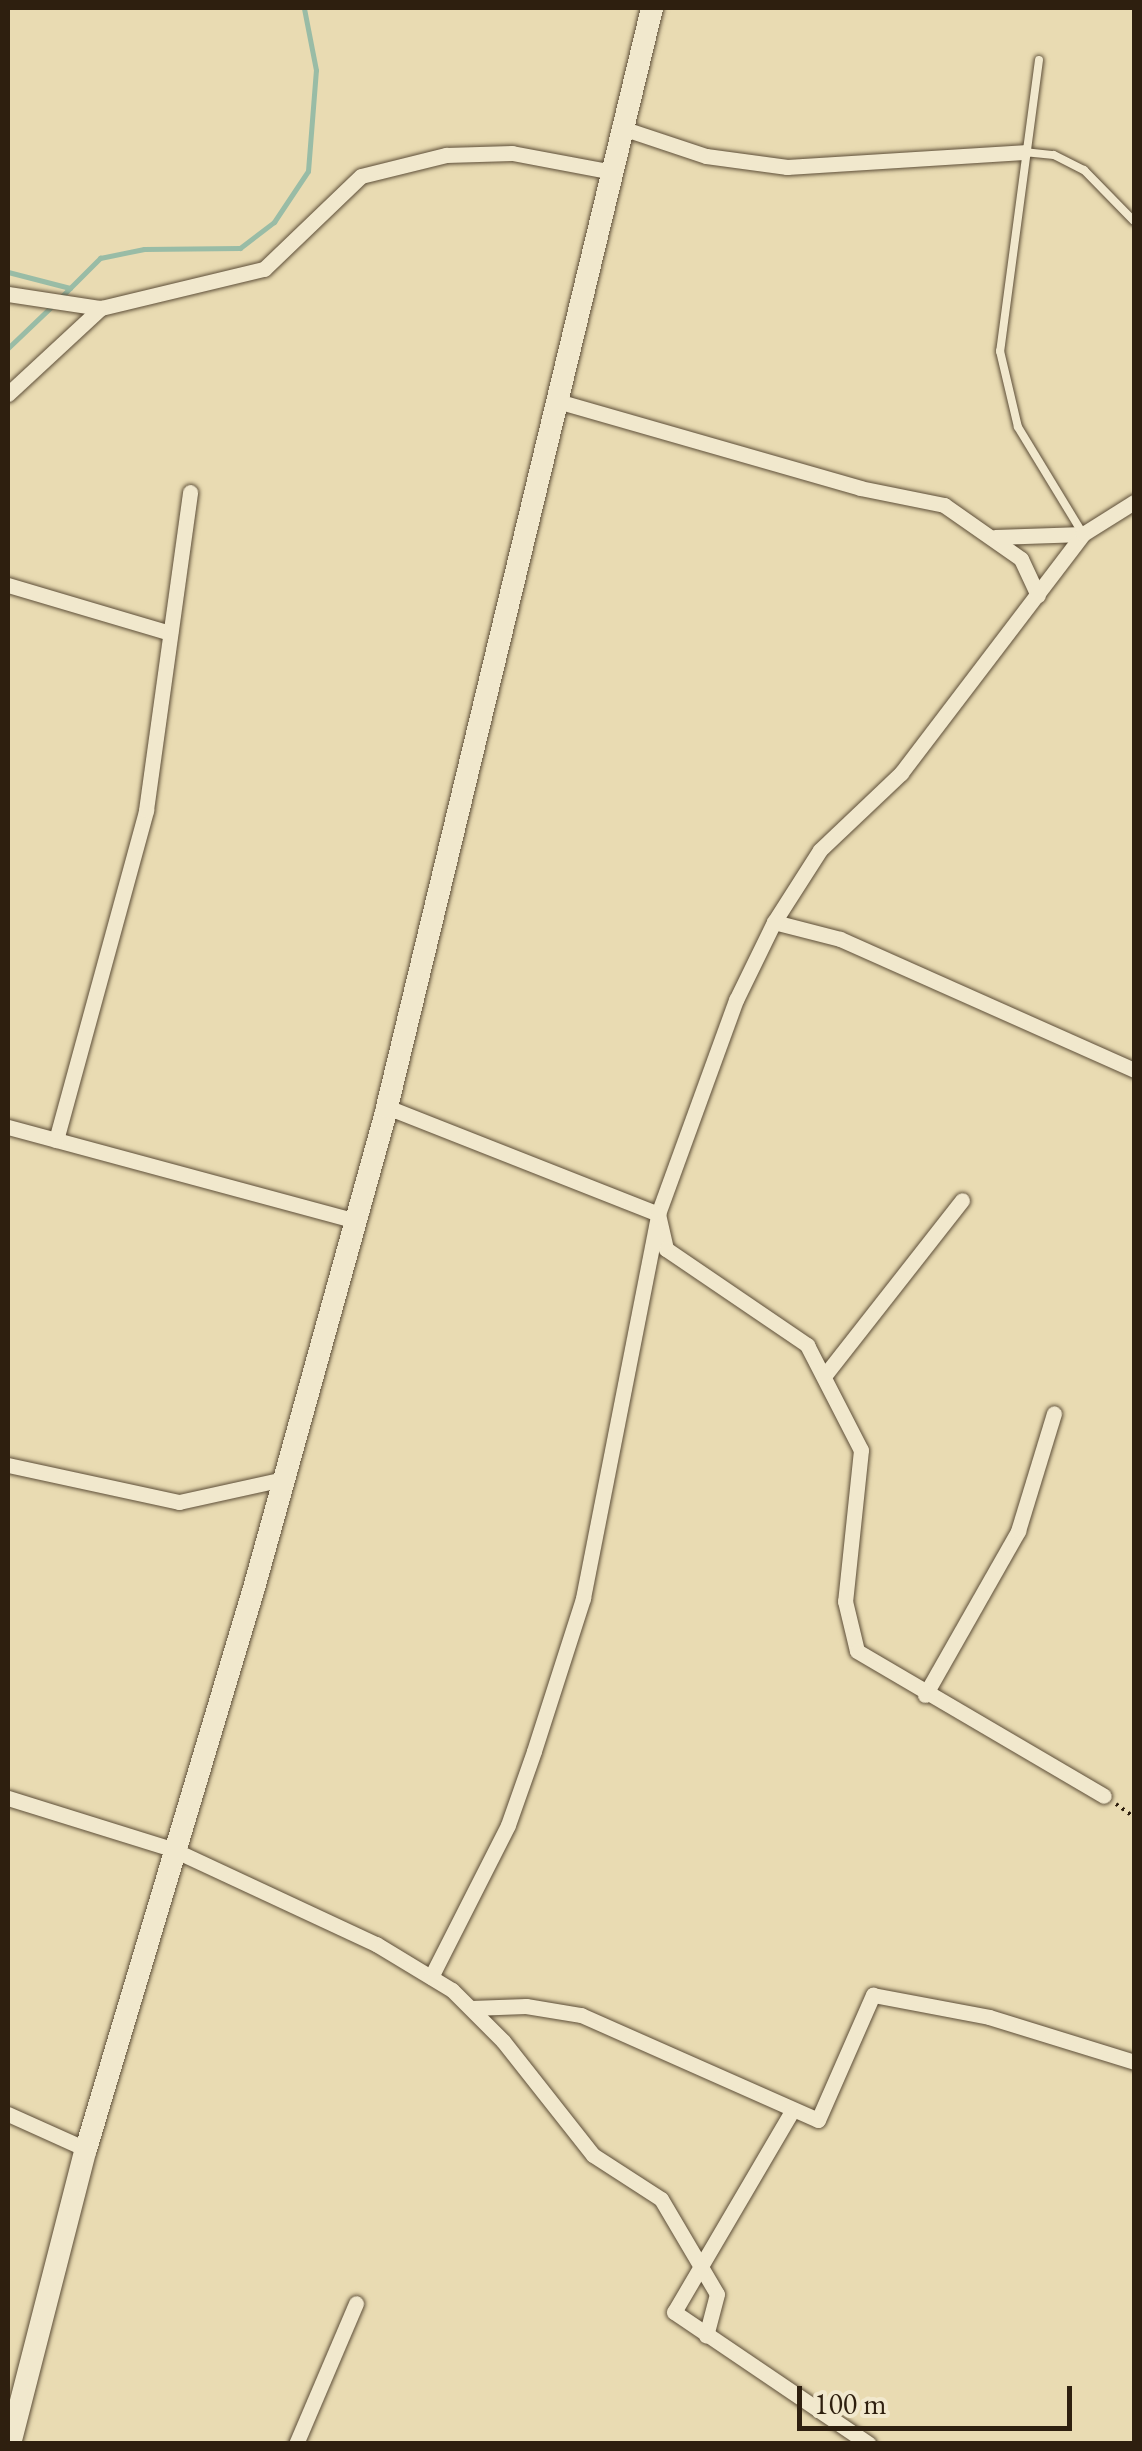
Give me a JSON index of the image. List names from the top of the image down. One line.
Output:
{"scale_bar":"100 m"}
